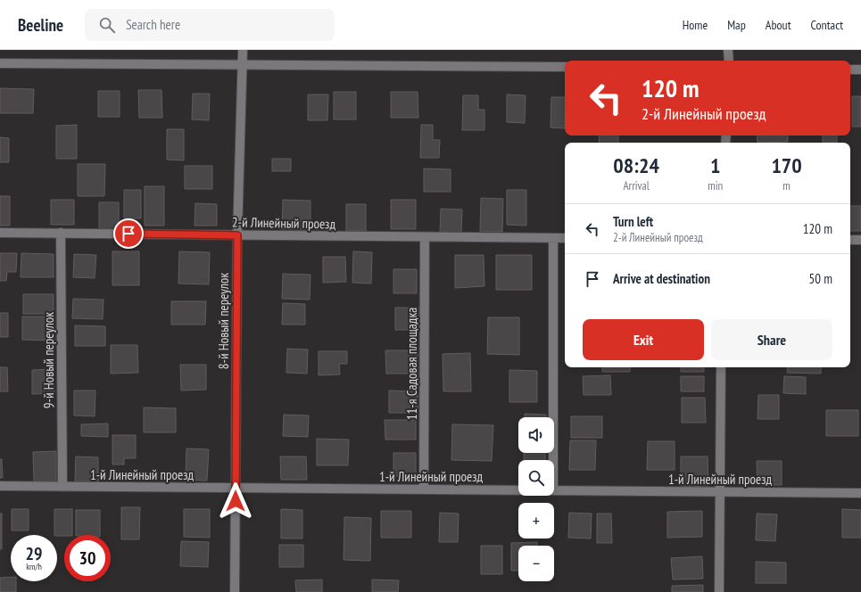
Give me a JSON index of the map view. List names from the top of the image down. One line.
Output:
{"streets":{"street":["2-й Линейный проезд","8-й Новый переулок","9-й Новый переулок","11-я Садовая площадка","1-й Линейный проезд"]},"crossings":[["2-й Линейный проезд","8-й Новый переулок"],["2-й Линейный проезд","9-й Новый переулок"],["2-й Линейный проезд","11-я Садовая площадка"],["8-й Новый переулок","1-й Линейный проезд"],["9-й Новый переулок","1-й Линейный проезд"],["11-я Садовая площадка","1-й Линейный проезд"]],"page":{"header":"Beeline","search":"Search here","nav":["Home","Map","About","Contact"],"turn":["120 m","2-й Линейный проезд"],"eta":["08:24","Arrival","1","min","170","m"],"list":[{"name":"Turn left","note":"2-й Линейный проезд","value":"120 m"},{"name":"Arrive at destination","value":"50 m"}],"buttons":["Exit","Share"],"map_buttons":["+","−"],"speed":"29 km/h","limit":"30"}}
